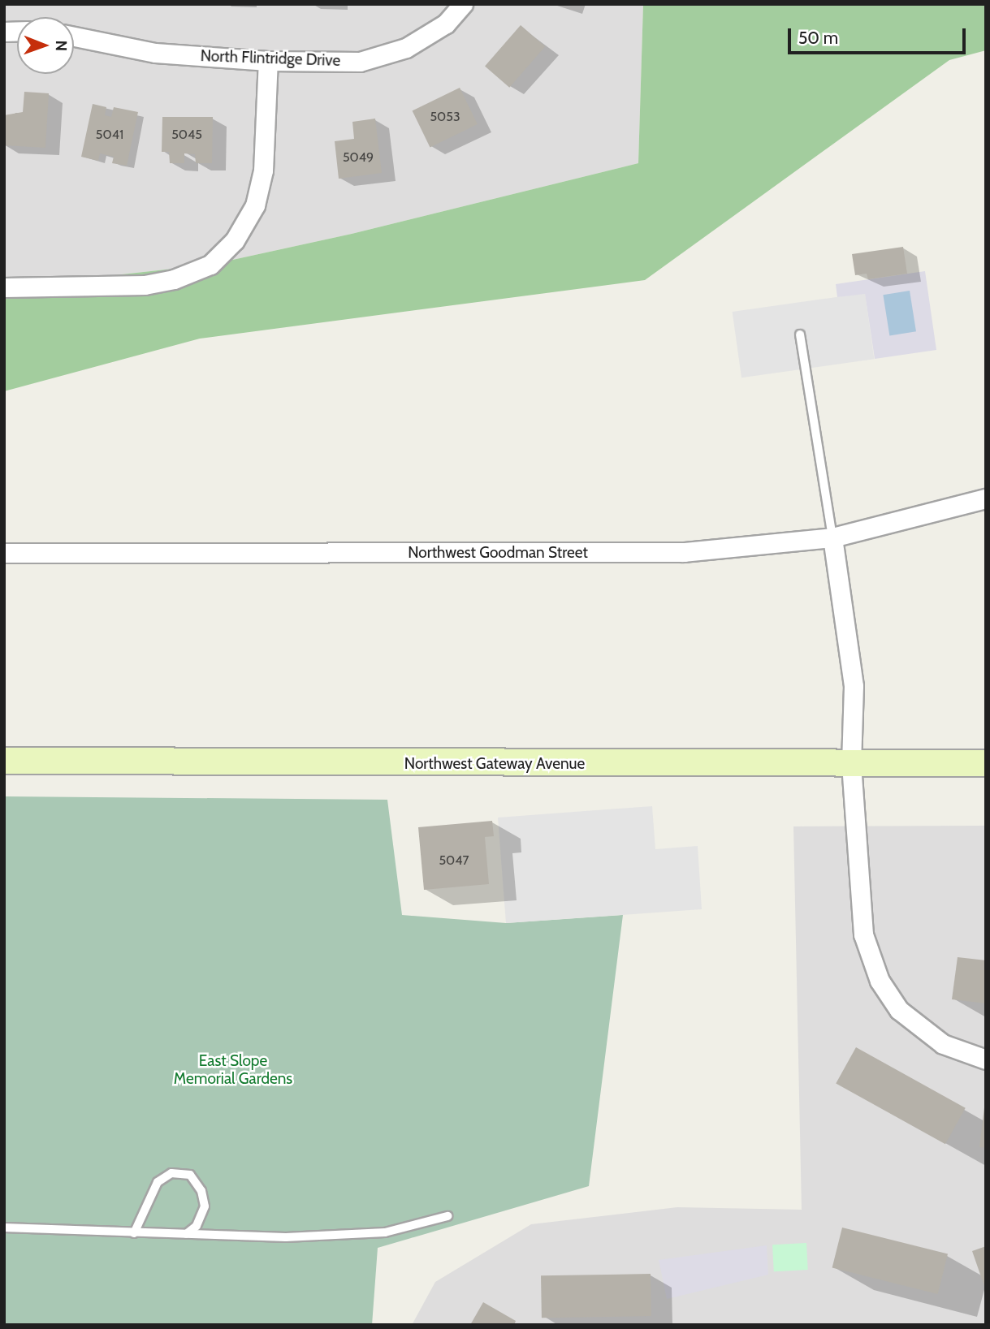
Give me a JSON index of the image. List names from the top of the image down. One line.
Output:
{"streets":{"main road":["Northwest Gateway Avenue"],"street":["North Flintridge Drive","Northwest Goodman Street"]},"parks":["East Slope Memorial Gardens"],"house_numbers":["5053","5041","5045","5049","5047"],"scale_bar":"50 m","north":"right"}
